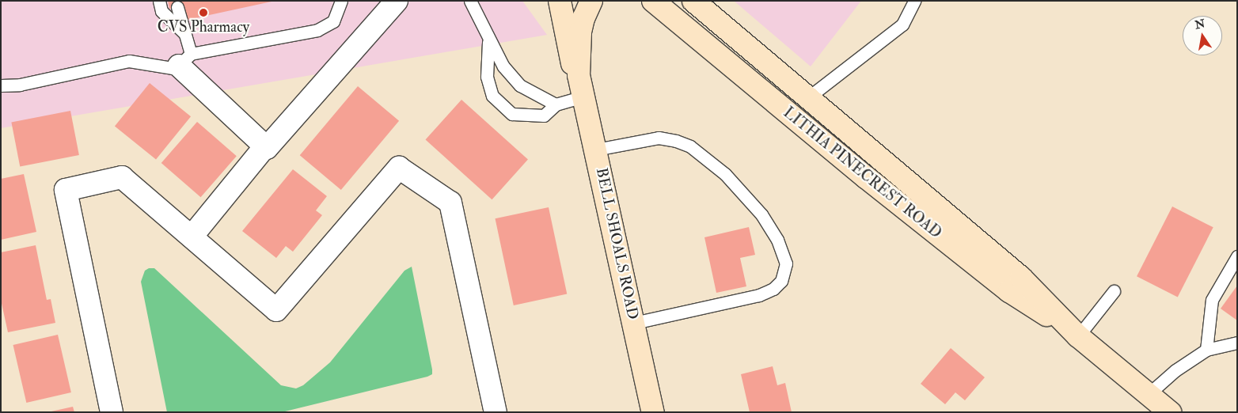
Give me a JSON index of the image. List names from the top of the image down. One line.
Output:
{"streets":{"main road":["LITHIA PINECREST ROAD","BELL SHOALS ROAD"]},"places":["CVS Pharmacy"],"north":"top"}
